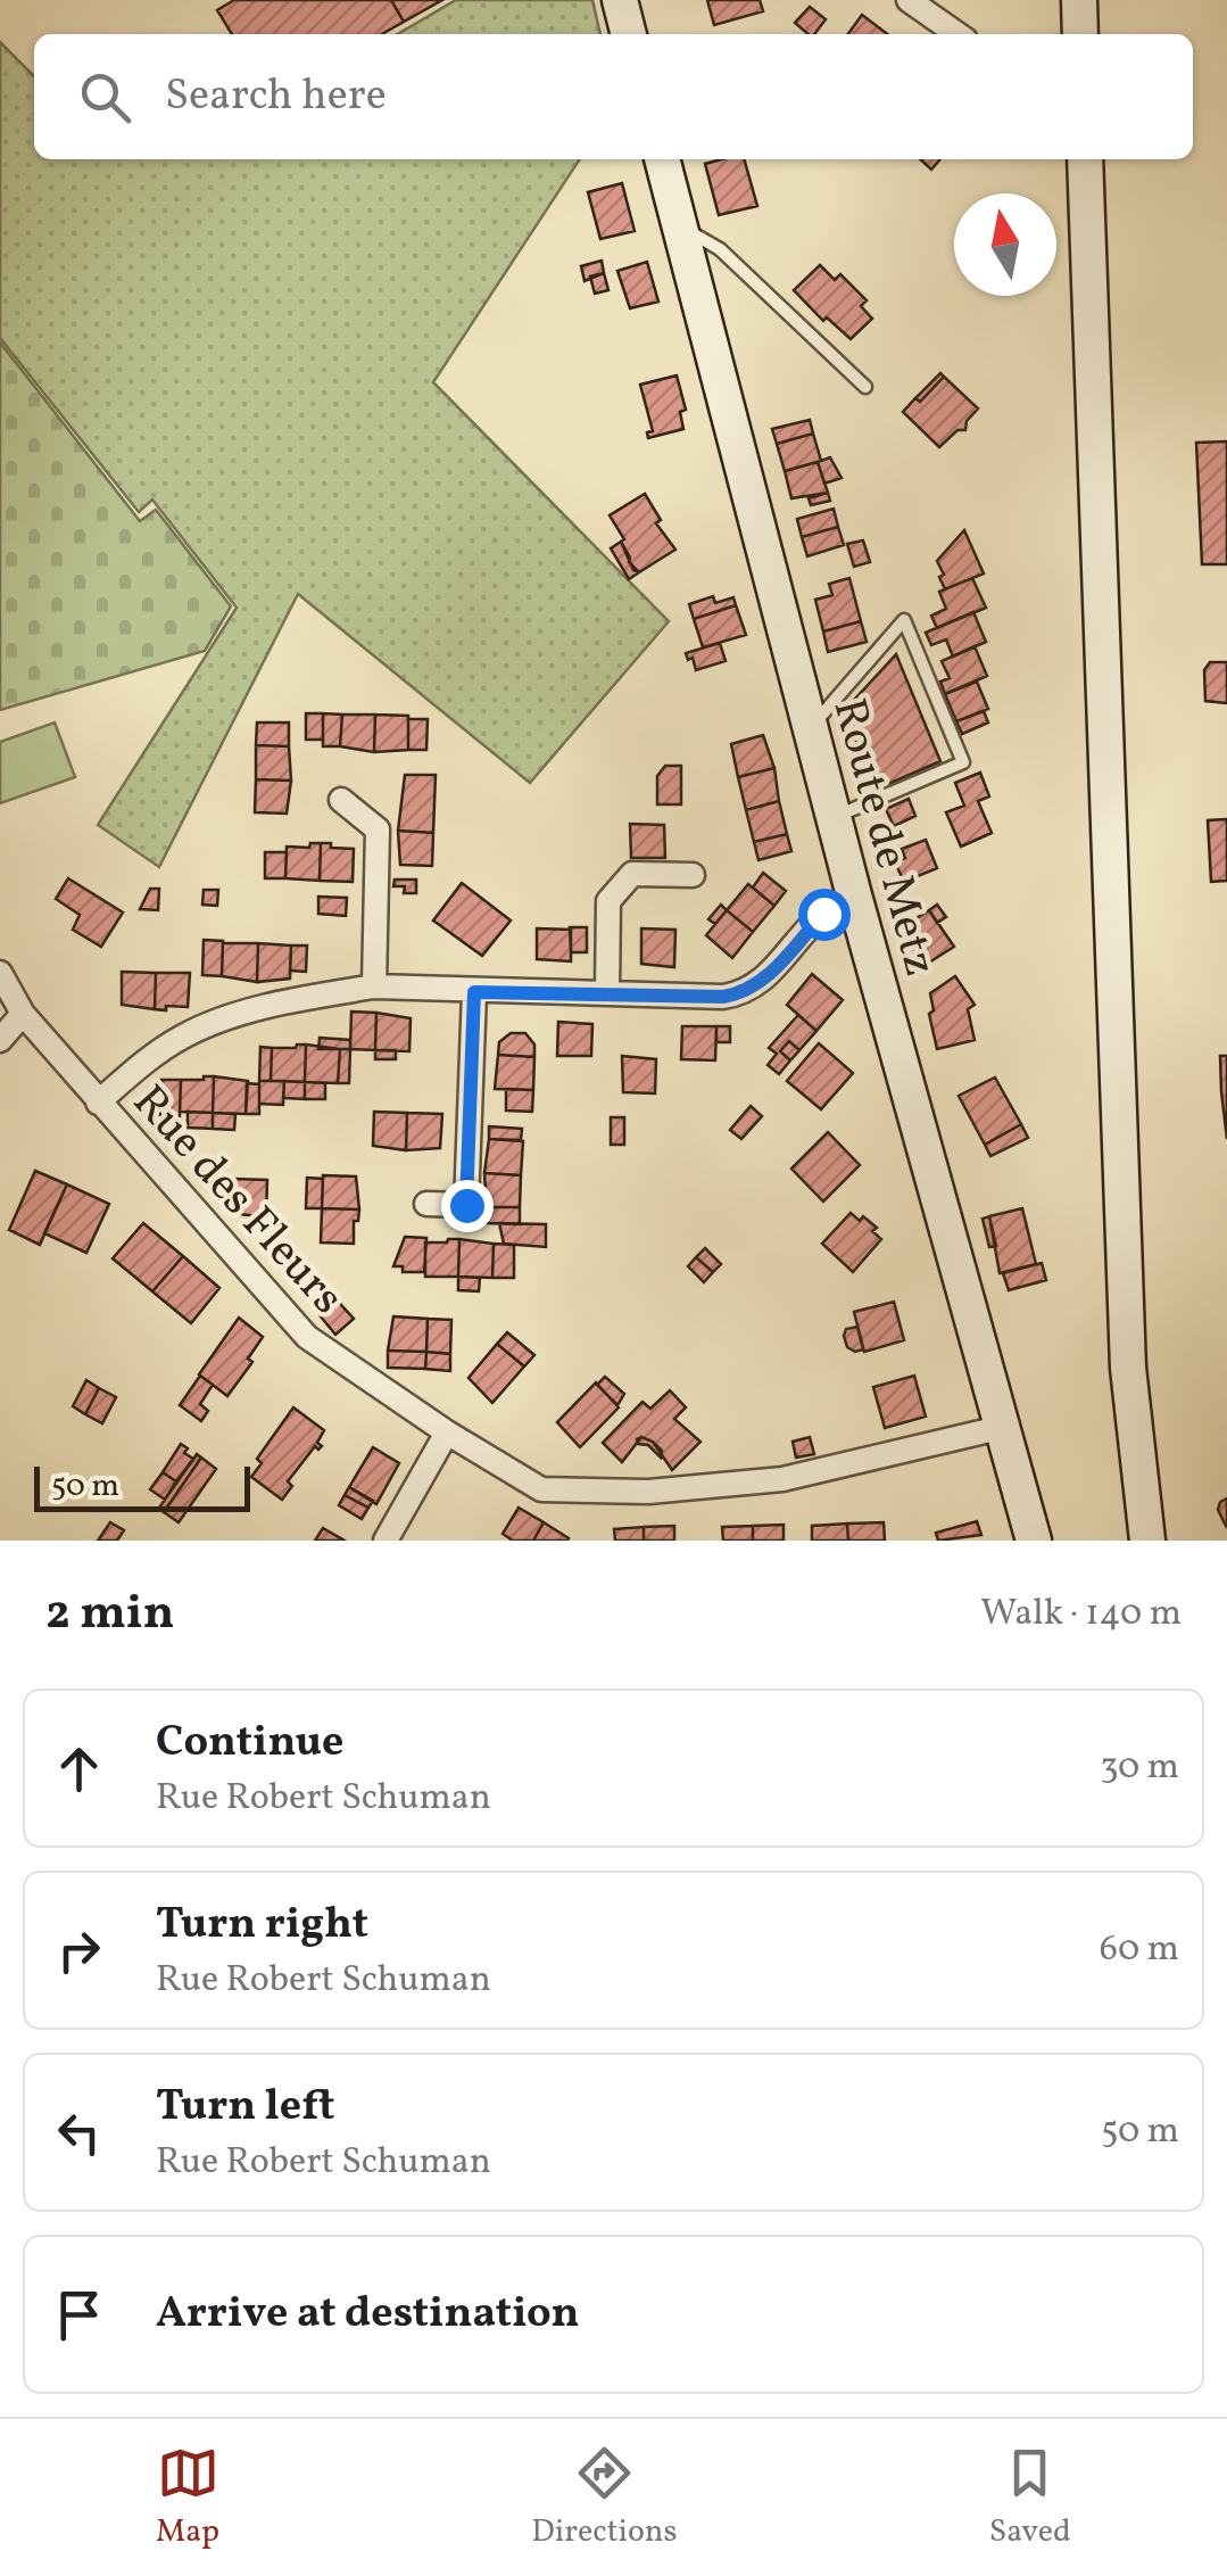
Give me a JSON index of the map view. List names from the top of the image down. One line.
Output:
{"streets":{"street":["Route de Metz","Rue des Fleurs"]},"crossings":[["Route de Metz","Rue des Fleurs"]],"scale_bar":"50 m","north":"top","page":{"search":"Search here","scale":"50 m","heading":["2 min","Walk · 140 m"],"list":[["Continue","Rue Robert Schuman","30 m"],["Turn right","Rue Robert Schuman","60 m"],["Turn left","Rue Robert Schuman","50 m"],"Arrive at destination"],"nav":["Map","Directions","Saved"]}}
